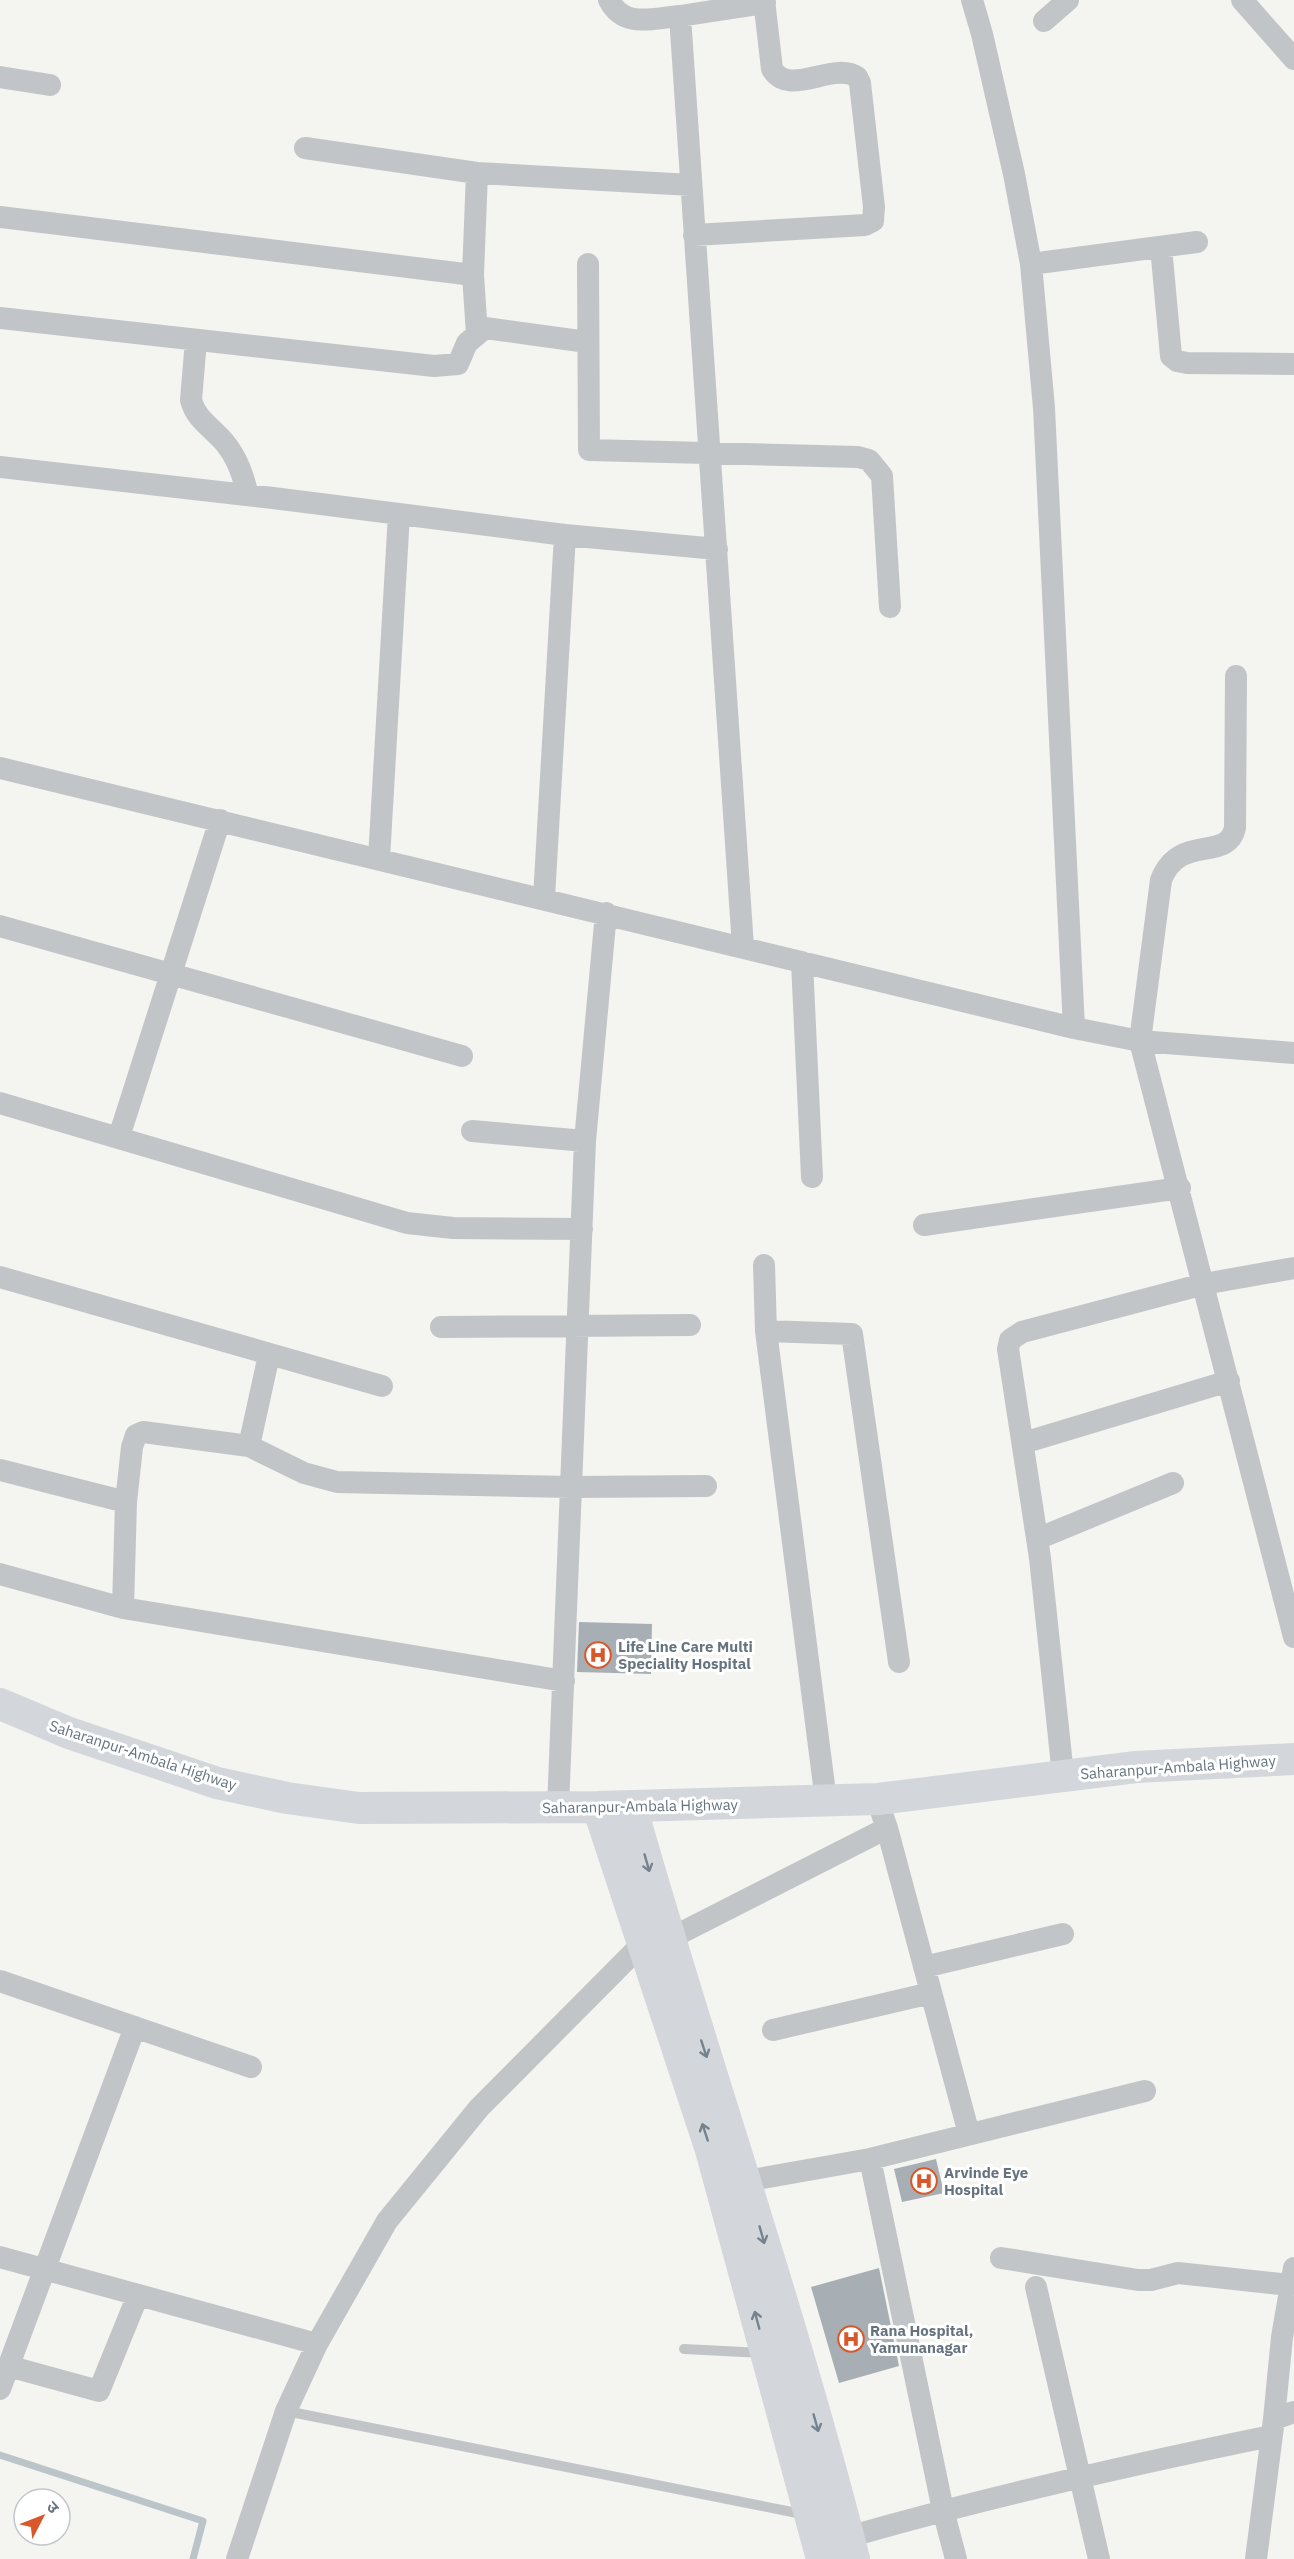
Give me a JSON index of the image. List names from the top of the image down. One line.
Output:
{"streets":{"main road":["Saharanpur-Ambala Highway"]},"places":{"hospital":["Life Line Care Multi Speciality Hospital","Arvinde Eye Hospital","Rana Hospital, Yamunanagar"]},"north":"top right"}
